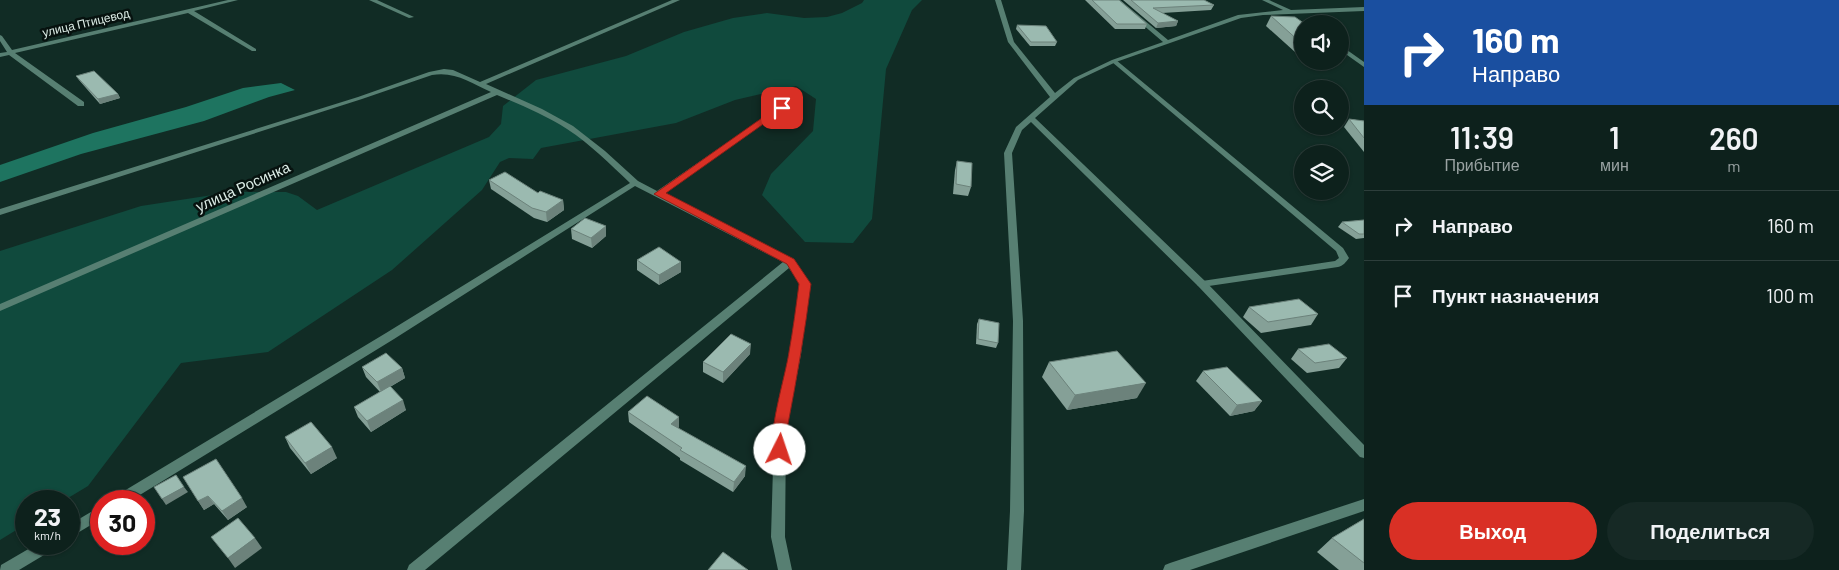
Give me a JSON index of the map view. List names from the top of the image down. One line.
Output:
{"streets":{"street":["улица Птицевод","улица Росинка"]},"page":{"turn":["160 m","Направо"],"eta":["11:39","Прибытие","1","мин","260","m"],"list":[{"name":"Направо","value":"160 m"},{"name":"Пункт назначения","value":"100 m"}],"speed":"23 km/h","limit":"30","buttons":["Выход","Поделиться"]}}
